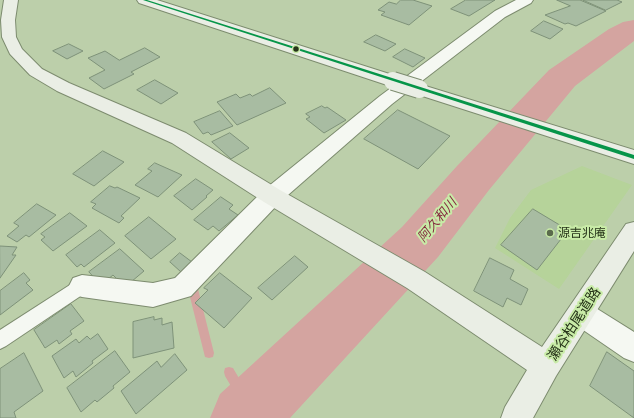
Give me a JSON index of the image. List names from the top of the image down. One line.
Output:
{"streets":{"street":["瀬谷柏尾道路"]},"water":["阿久和川"],"places":["源吉兆庵"]}
